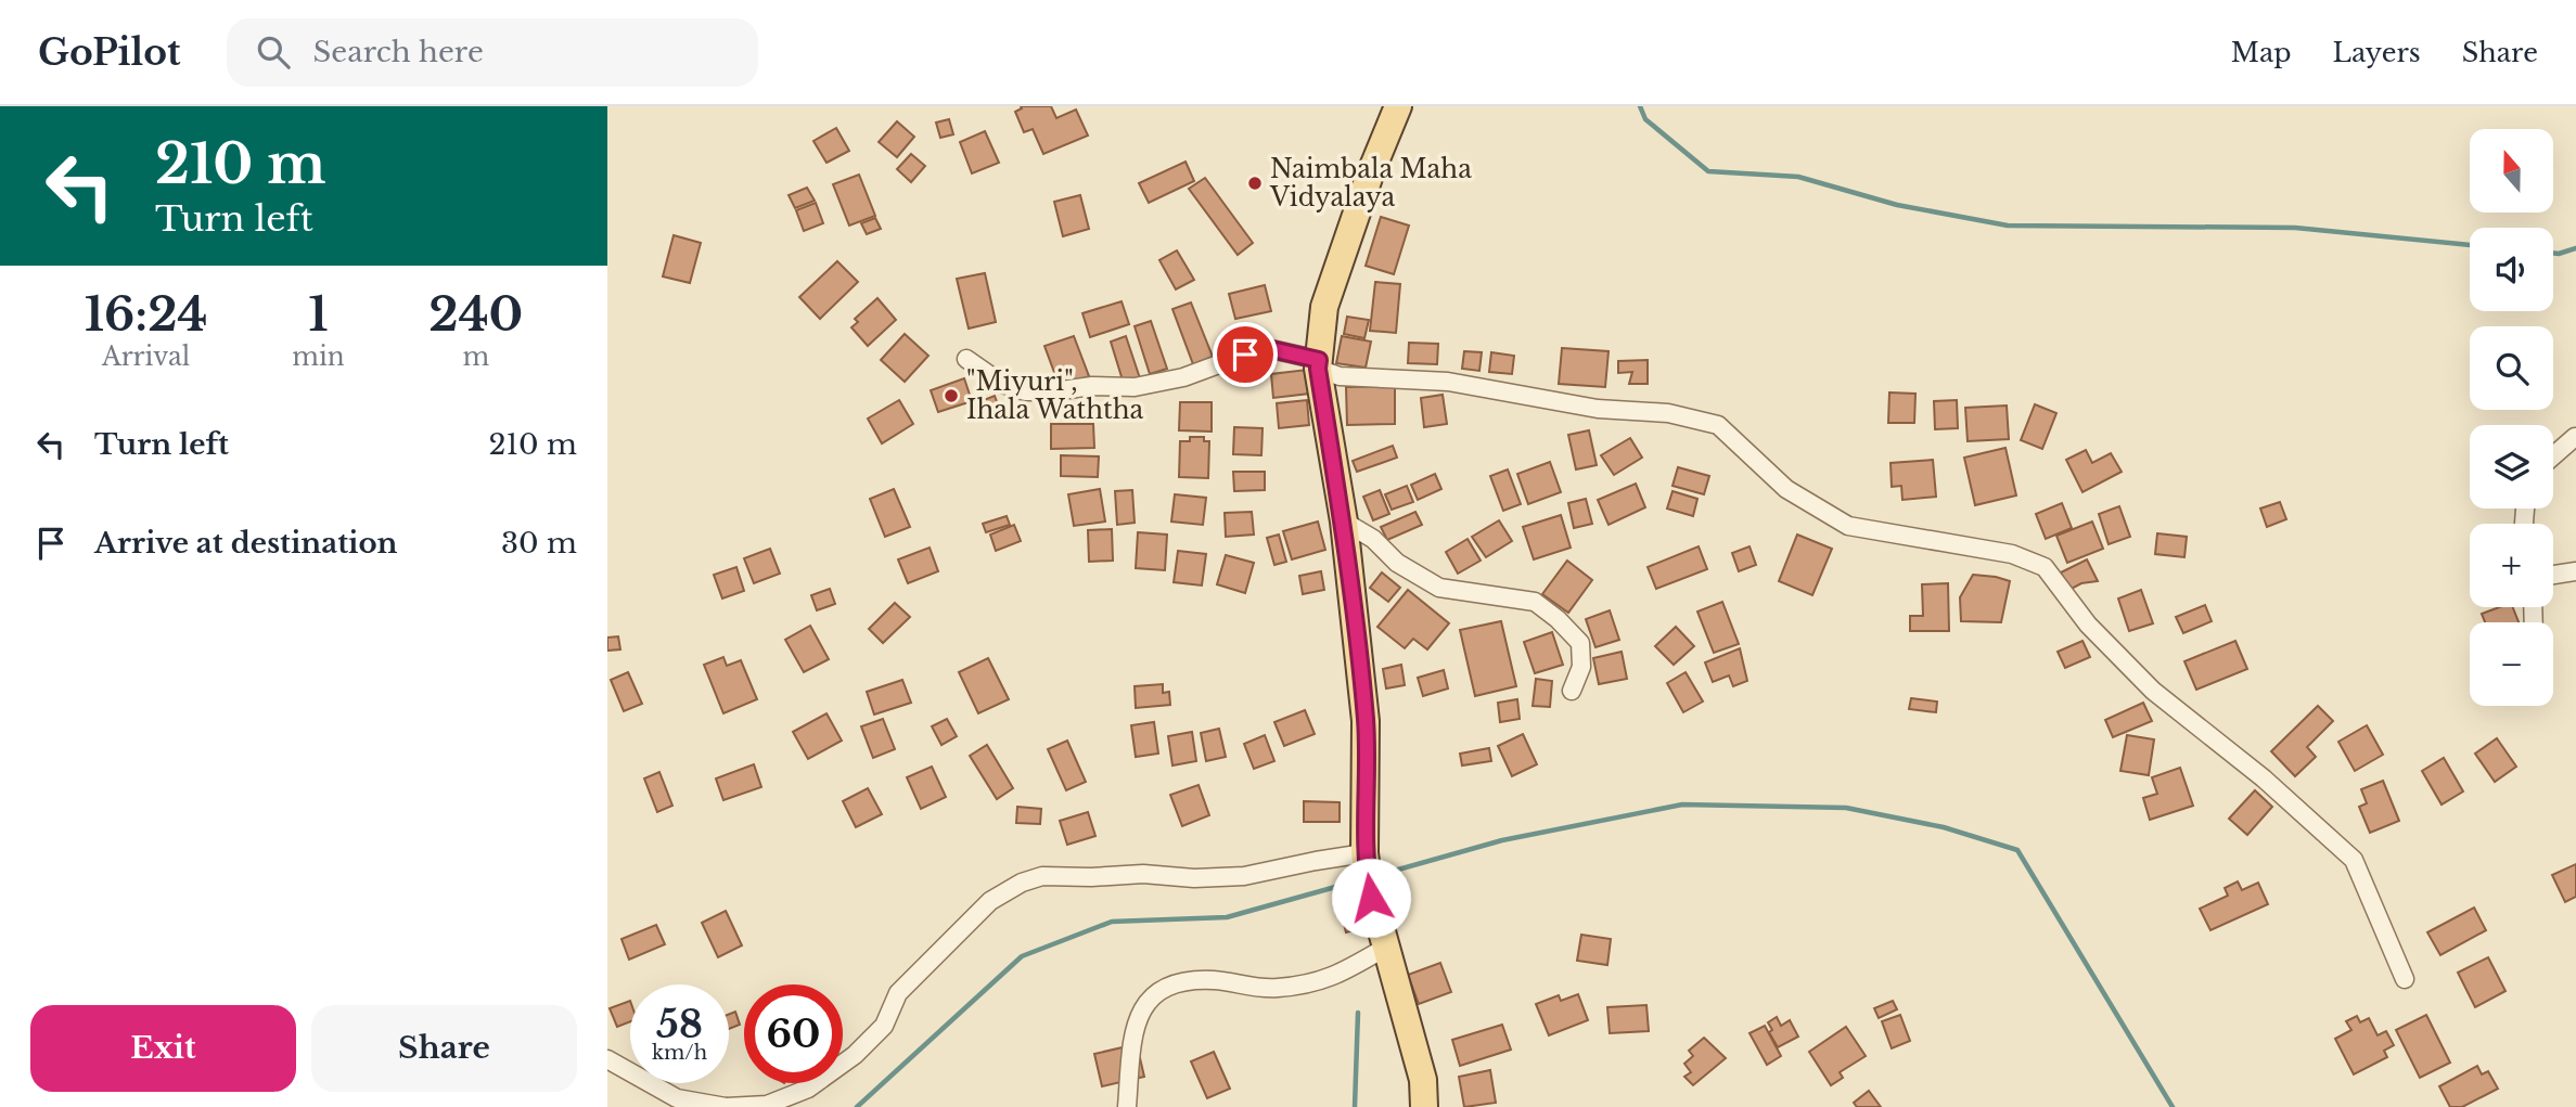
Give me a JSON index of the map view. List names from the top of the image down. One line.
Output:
{"places":["Naimbala Maha Vidyalaya","\"Miyuri\", Ihala Waththa"],"north":"top","page":{"header":"GoPilot","search":"Search here","nav":["Map","Layers","Share"],"turn":["210 m","Turn left"],"map_buttons":["+","−"],"eta":["16:24","Arrival","1","min","240","m"],"list":[{"name":"Turn left","value":"210 m"},{"name":"Arrive at destination","value":"30 m"}],"speed":"58 km/h","limit":"60","buttons":["Exit","Share"]}}
